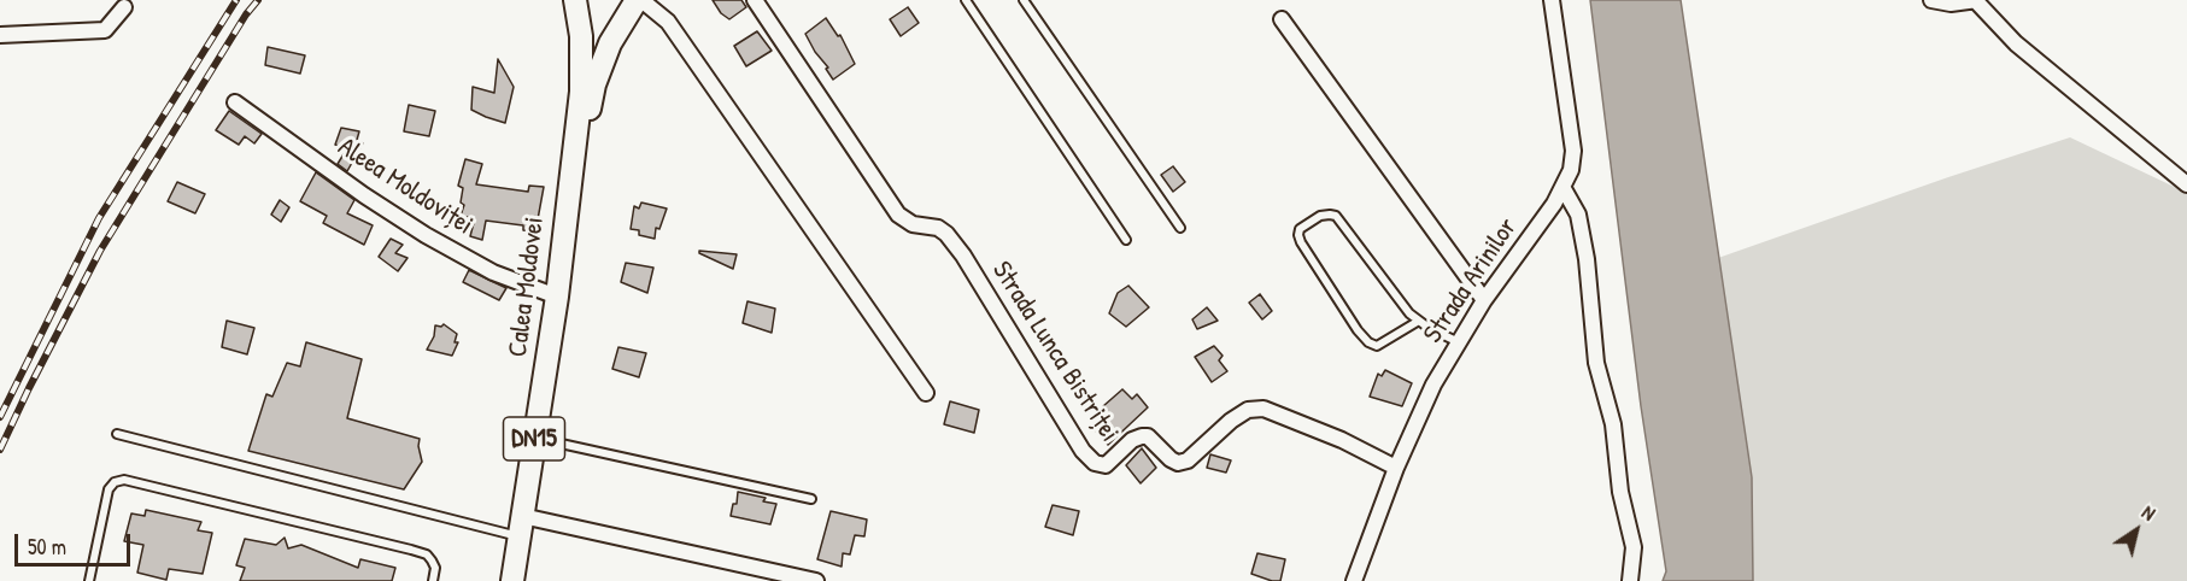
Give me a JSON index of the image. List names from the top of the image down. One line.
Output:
{"streets":{"main road":["Calea Moldovei","DN15"],"street":["Aleea Moldoviței","Strada Arinilor","Strada Lunca Bistriței"]},"crossings":[["Aleea Moldoviței","Calea Moldovei"],["Strada Arinilor","Strada Lunca Bistriței"]],"scale_bar":"50 m","north":"top right"}
